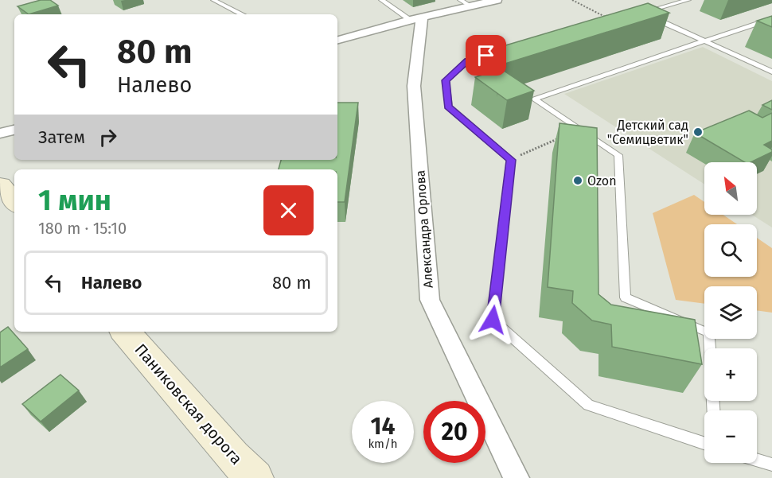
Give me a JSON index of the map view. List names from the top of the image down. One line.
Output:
{"streets":{"street":["Александра Орлова","Паниковская дорога"]},"places":["Детский сад \"Семицветик\"","Ozon"],"north":"top left","page":{"turn":["80 m","Налево"],"then":"Затем","map_buttons":["+","−"],"heading":["1 мин","180 m · 15:10"],"list":[{"name":"Налево","value":"80 m"}],"speed":"14 km/h","limit":"20"}}
